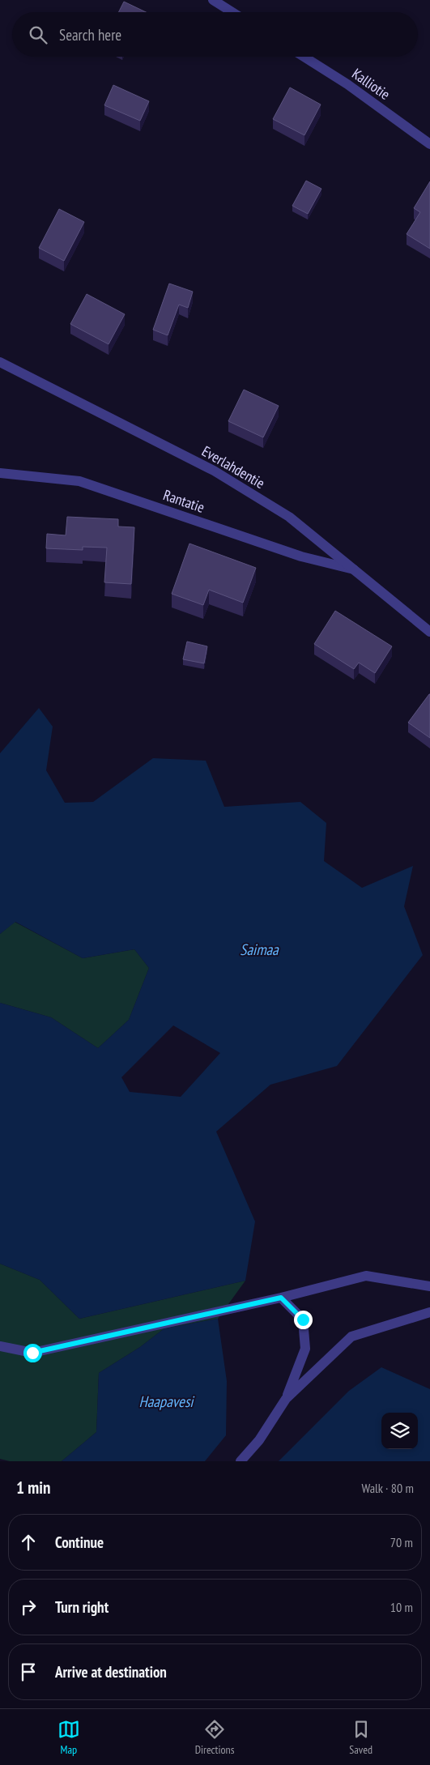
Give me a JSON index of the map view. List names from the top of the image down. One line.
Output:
{"streets":{"street":["Kalliotie","Everlahdentie","Rantatie"]},"crossings":[["Everlahdentie","Rantatie"]],"water":["Saimaa","Haapavesi"],"page":{"search":"Search here","heading":["1 min","Walk · 80 m"],"list":[["Continue","70 m"],["Turn right","10 m"],"Arrive at destination"],"nav":["Map","Directions","Saved"]}}
